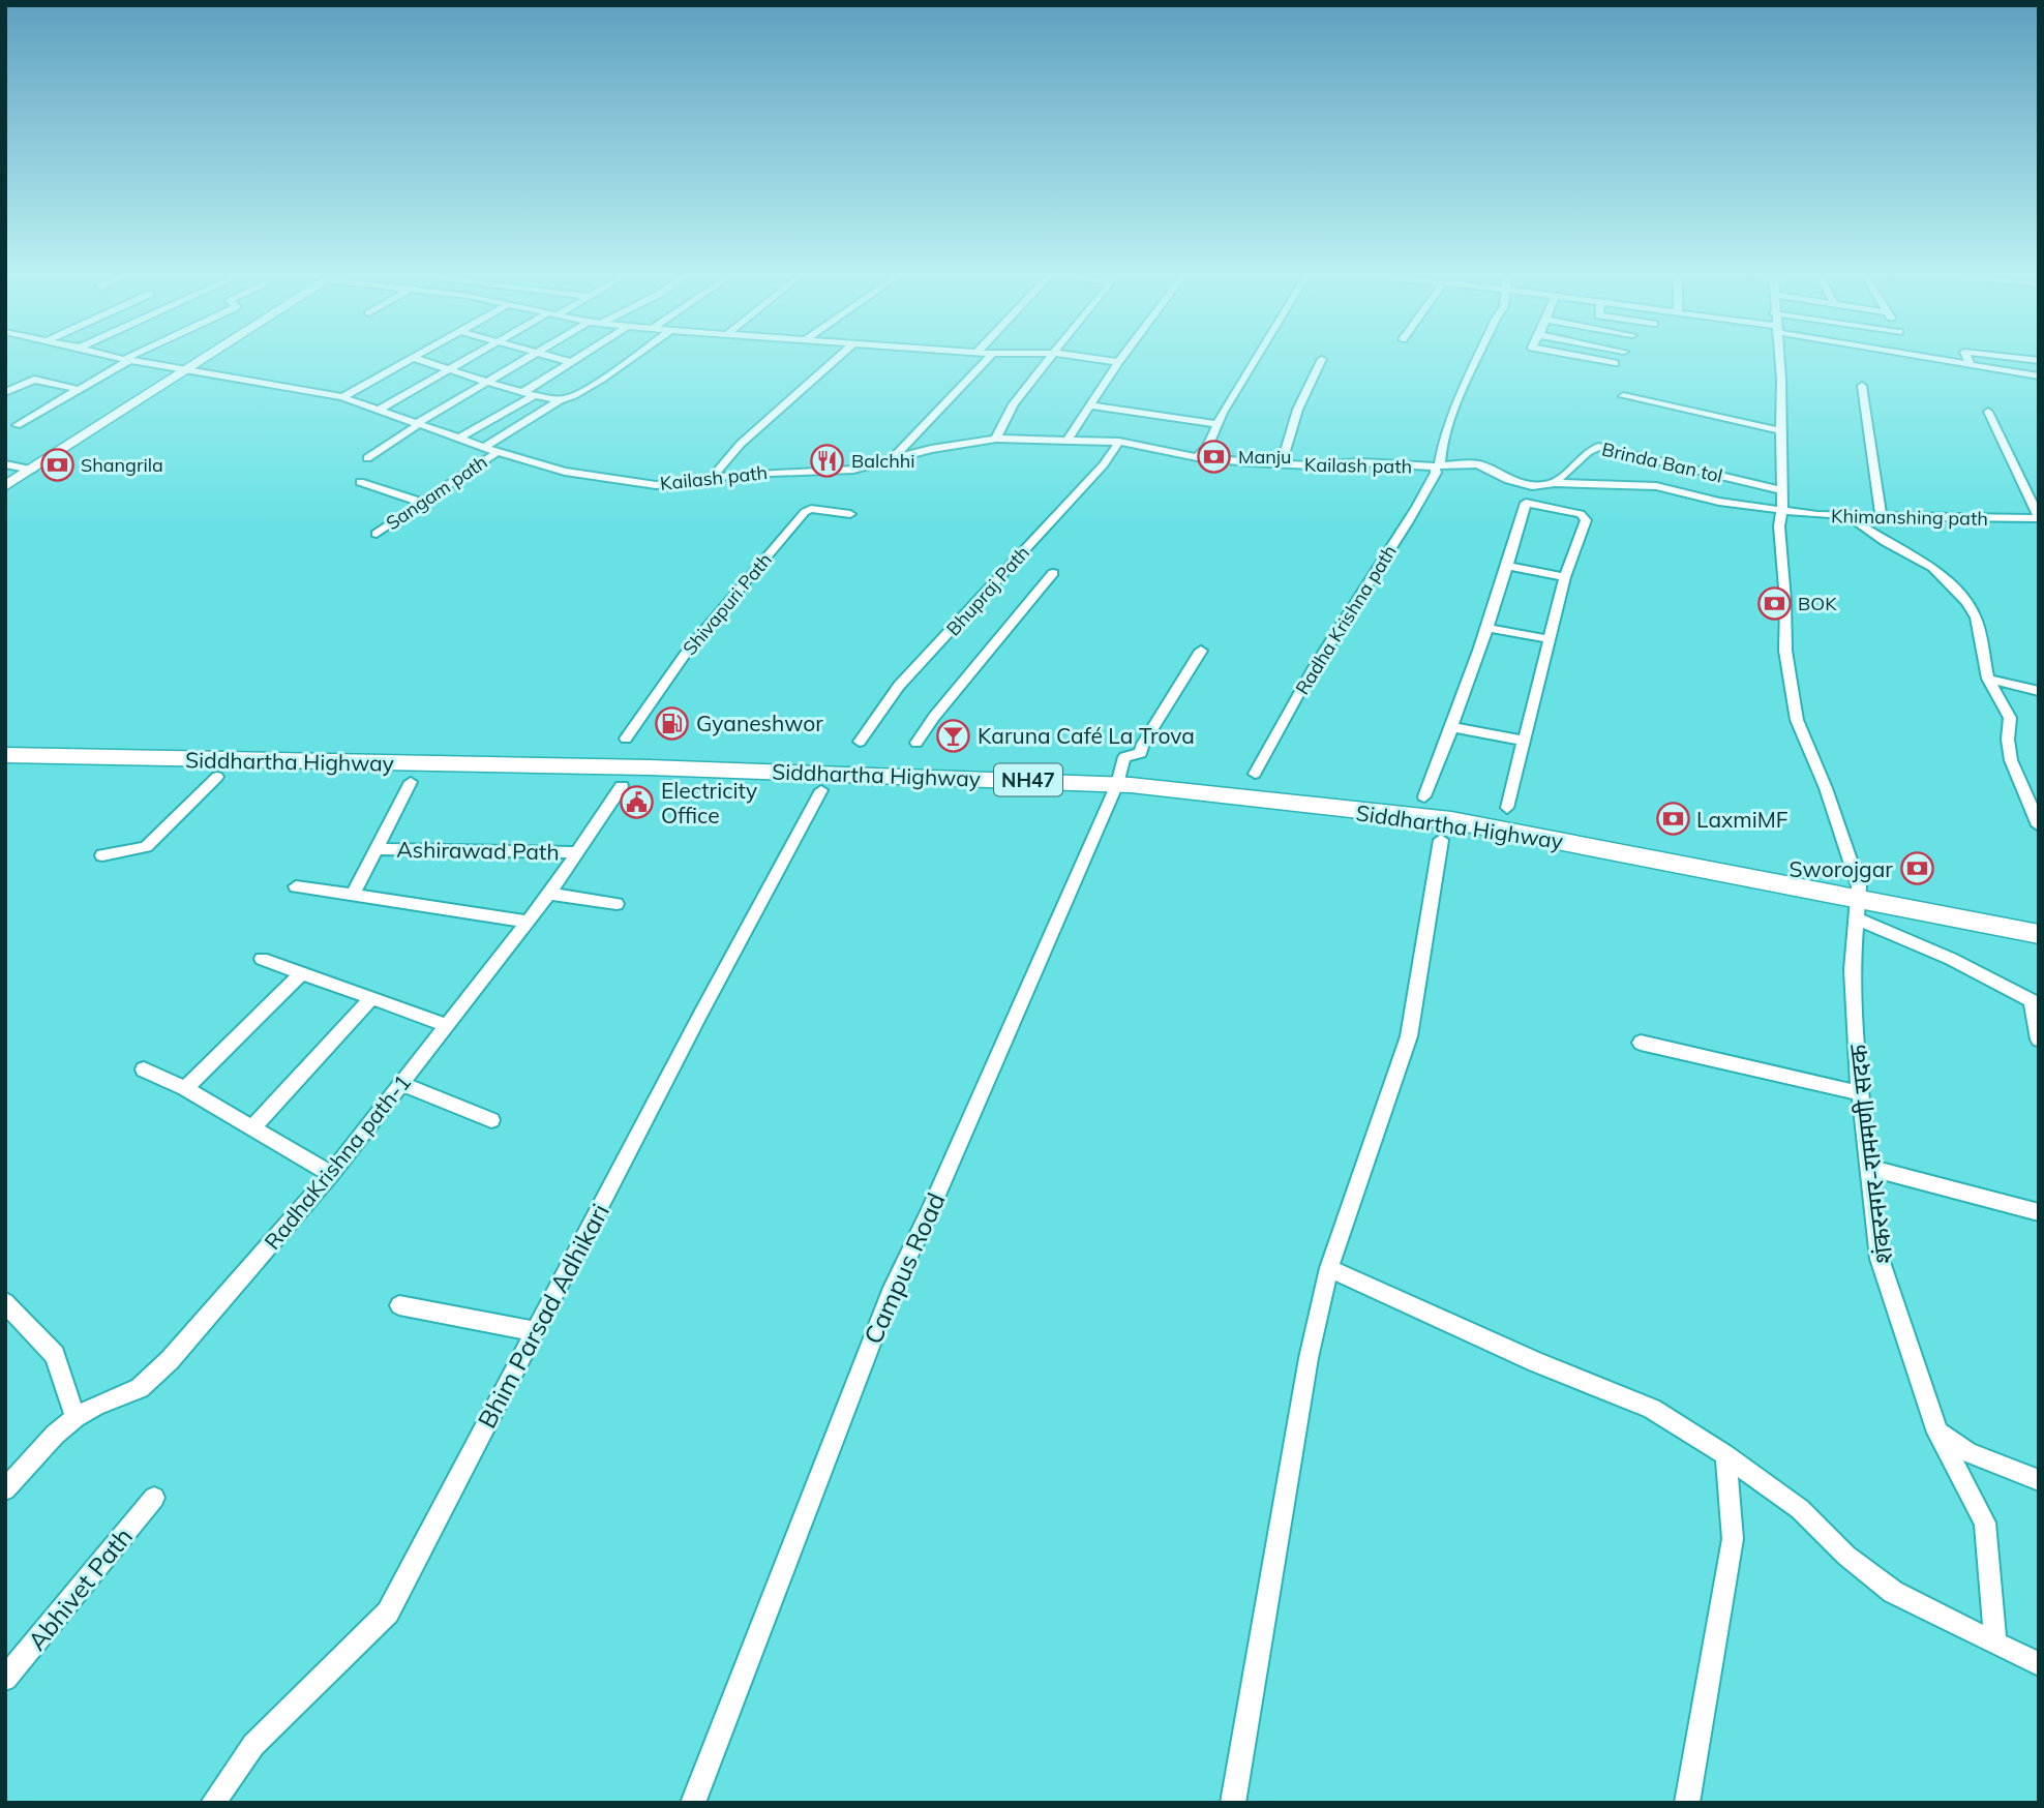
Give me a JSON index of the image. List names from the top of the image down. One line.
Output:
{"streets":{"highway":["Siddhartha Highway","NH47"],"street":["Brinda Ban tol","Kailash path","Sangam path","Khimanshing path","Bhupraj Path","Shivapuri Path","Radha Krishna path","Ashirawad Path","शंकरनगर-राममणी सदक","RadhaKrishna path-1","Campus Road","Bhim Parsad Adhikari","Abhivet Path"]},"crossings":[["Brinda Ban tol","Kailash path"],["Brinda Ban tol","Khimanshing path"],["Kailash path","Sangam path"],["Kailash path","Khimanshing path"],["Kailash path","Bhupraj Path"],["Kailash path","Radha Krishna path"],["Siddhartha Highway","शंकरनगर-राममणी सदक"],["Siddhartha Highway","Campus Road"],["Ashirawad Path","RadhaKrishna path-1"]],"places":{"bank":["Manju","Shangrila","BOK","LaxmiMF","Sworojgar"],"restaurant":["Balchhi"],"fuel station":["Gyaneshwor"],"bar":["Karuna Café La Trova"],"public building":["Electricity Office"]}}
